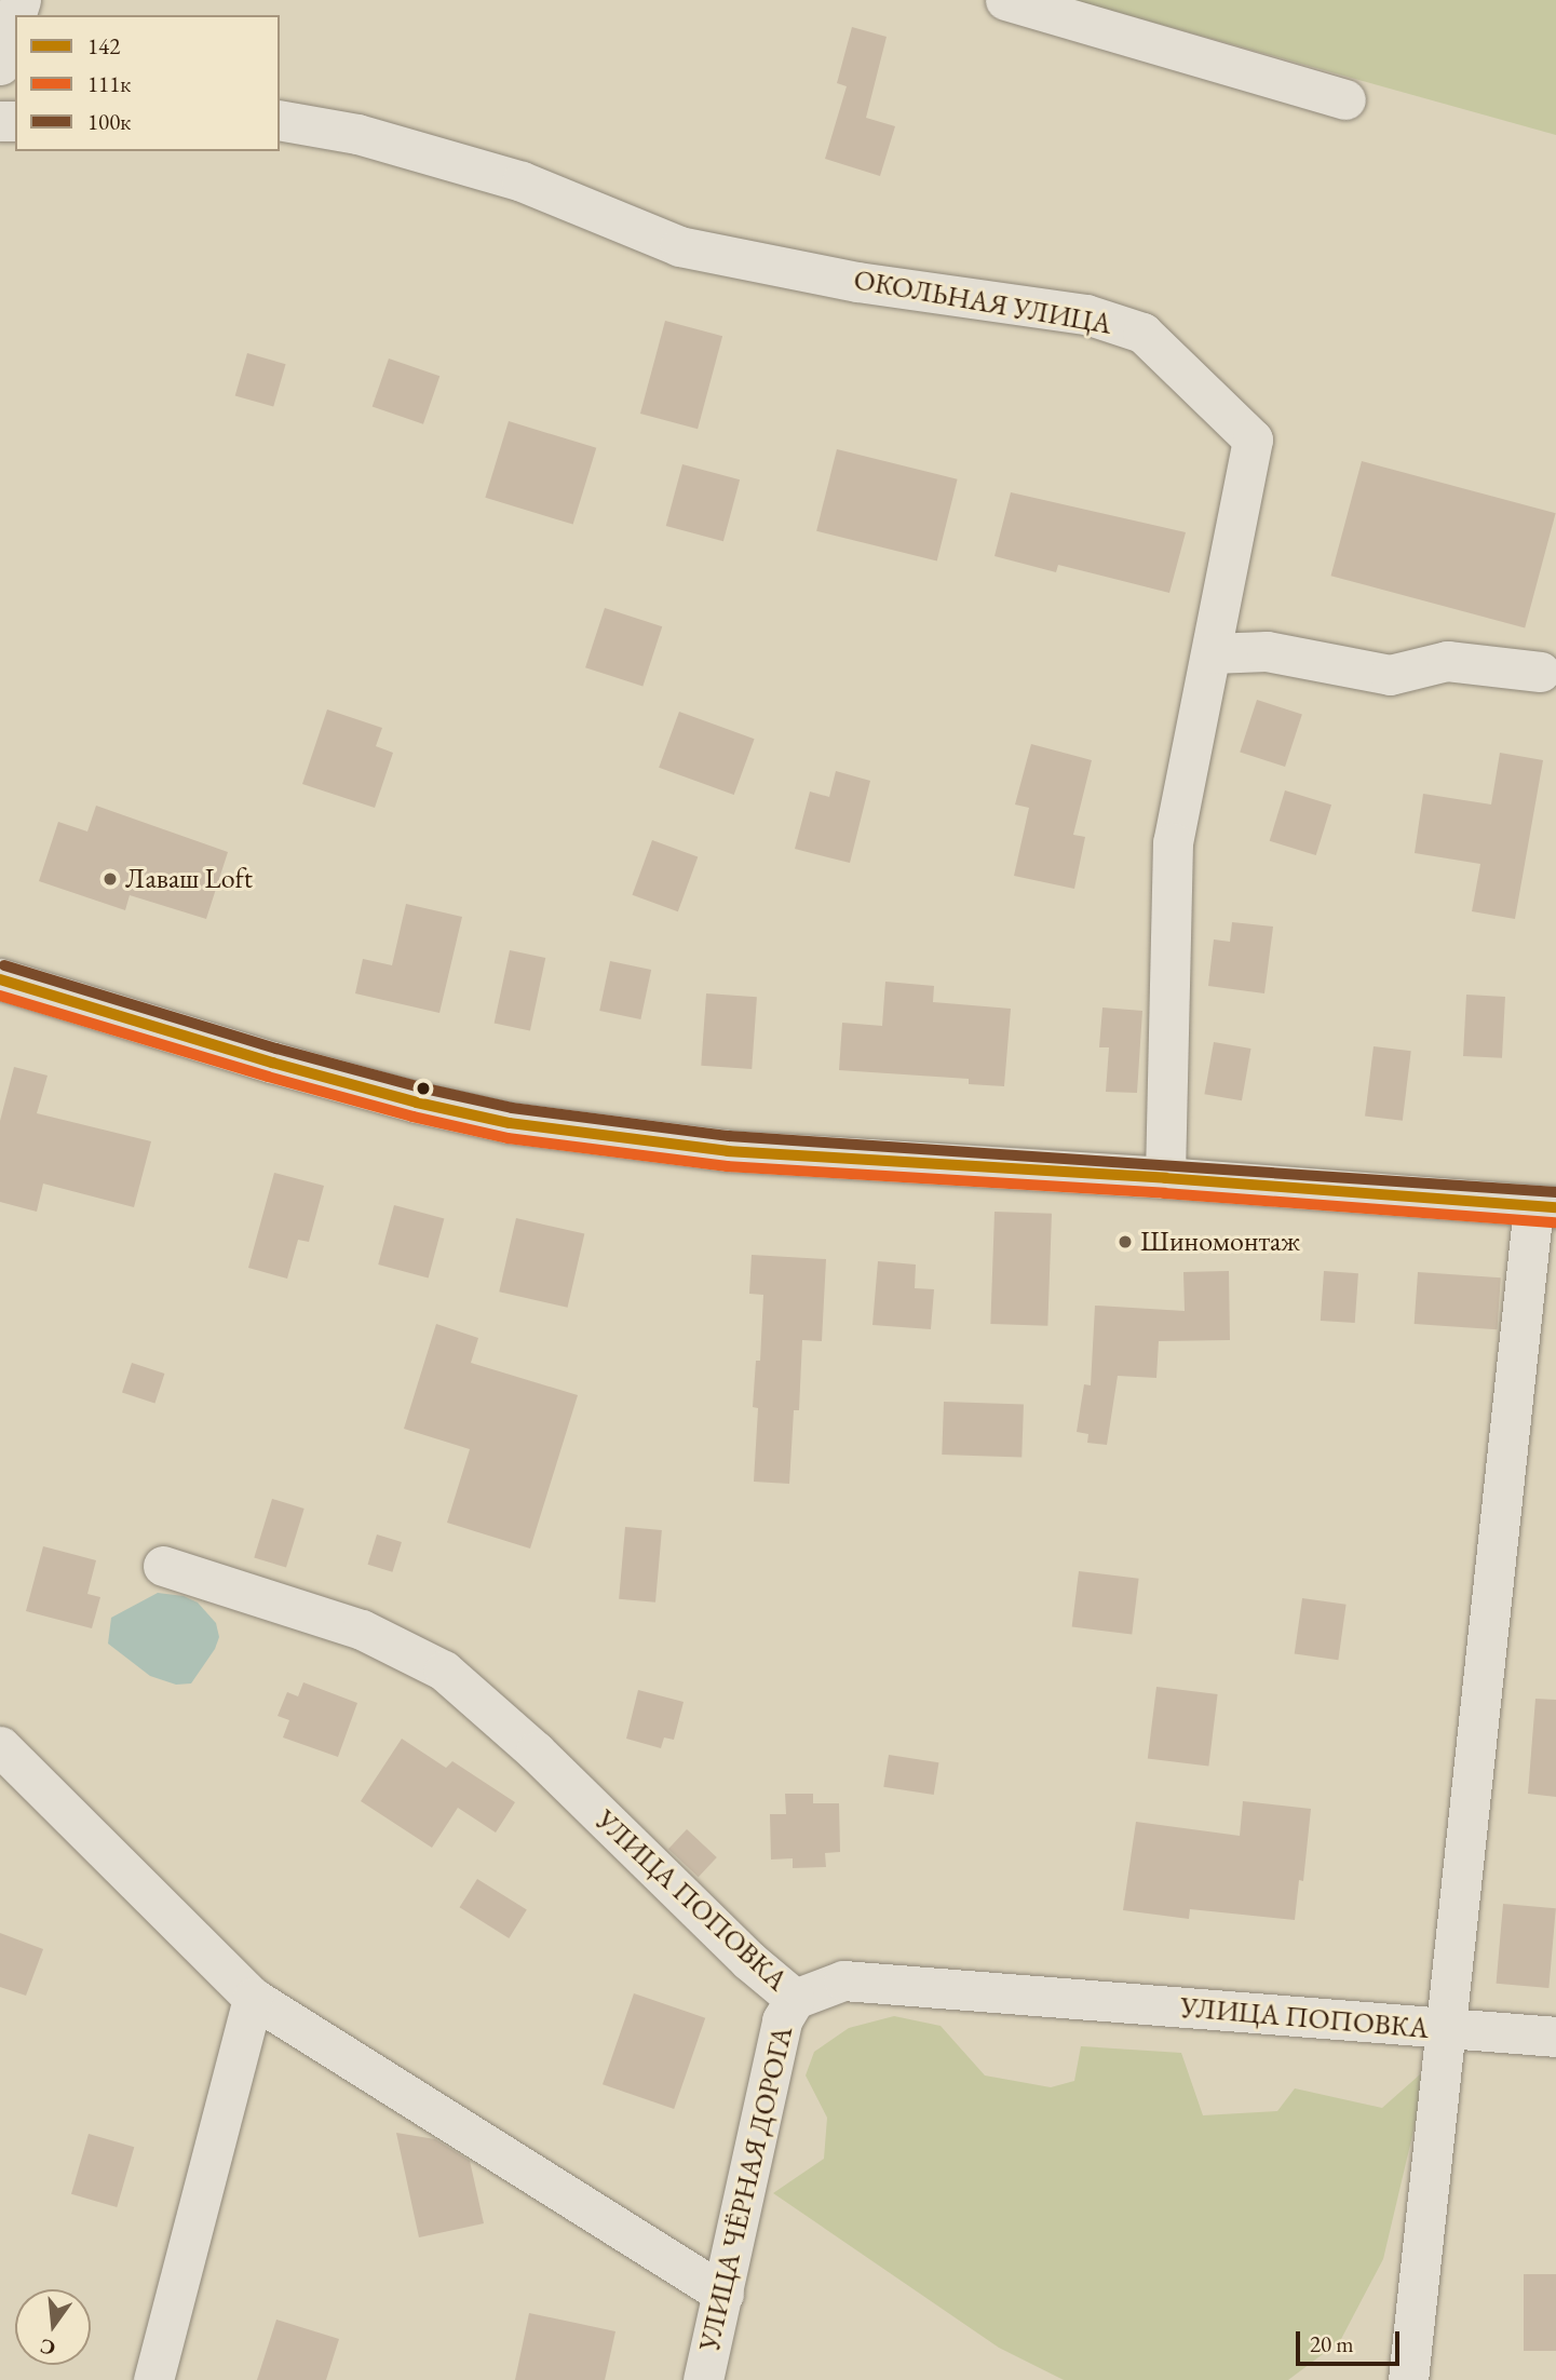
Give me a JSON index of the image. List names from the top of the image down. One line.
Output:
{"streets":{"street":["ОКОЛЬНАЯ УЛИЦА","УЛИЦА ПОПОВКА","УЛИЦА ЧЁРНАЯ ДОРОГА"]},"crossings":[["УЛИЦА ПОПОВКА","УЛИЦА ЧЁРНАЯ ДОРОГА"]],"places":["Лаваш Loft","Шиномонтаж"],"lines":["transit line 100к","transit line 142","transit line 111к"],"legend":["142","111к","100к"],"scale_bar":"20 m","north":"bottom"}
